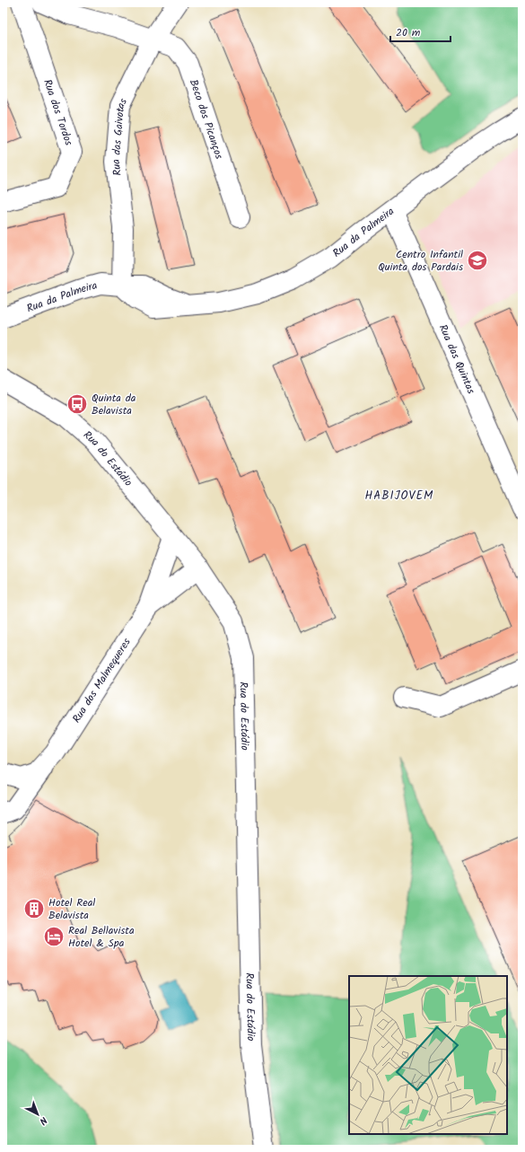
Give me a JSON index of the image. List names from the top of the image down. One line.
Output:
{"streets":{"street":["Rua dos Tordos","Beco dos Picanços","Rua das Gaivotas","Rua da Palmeira","Rua das Quintas","Rua do Estádio","Rua dos Malmequeres"]},"crossings":[["Beco dos Picanços","Rua das Gaivotas"],["Rua das Gaivotas","Rua da Palmeira"],["Rua da Palmeira","Rua das Quintas"]],"districts":["HABIJOVEM"],"places":{"school or university":["Centro Infantil Quinta dos Pardais"],"bus stop":["Quinta da Belavista"],"building":["Hotel Real Belavista"],"hotel":["Real Bellavista Hotel & Spa"]},"scale_bar":"20 m","north":"bottom right"}
